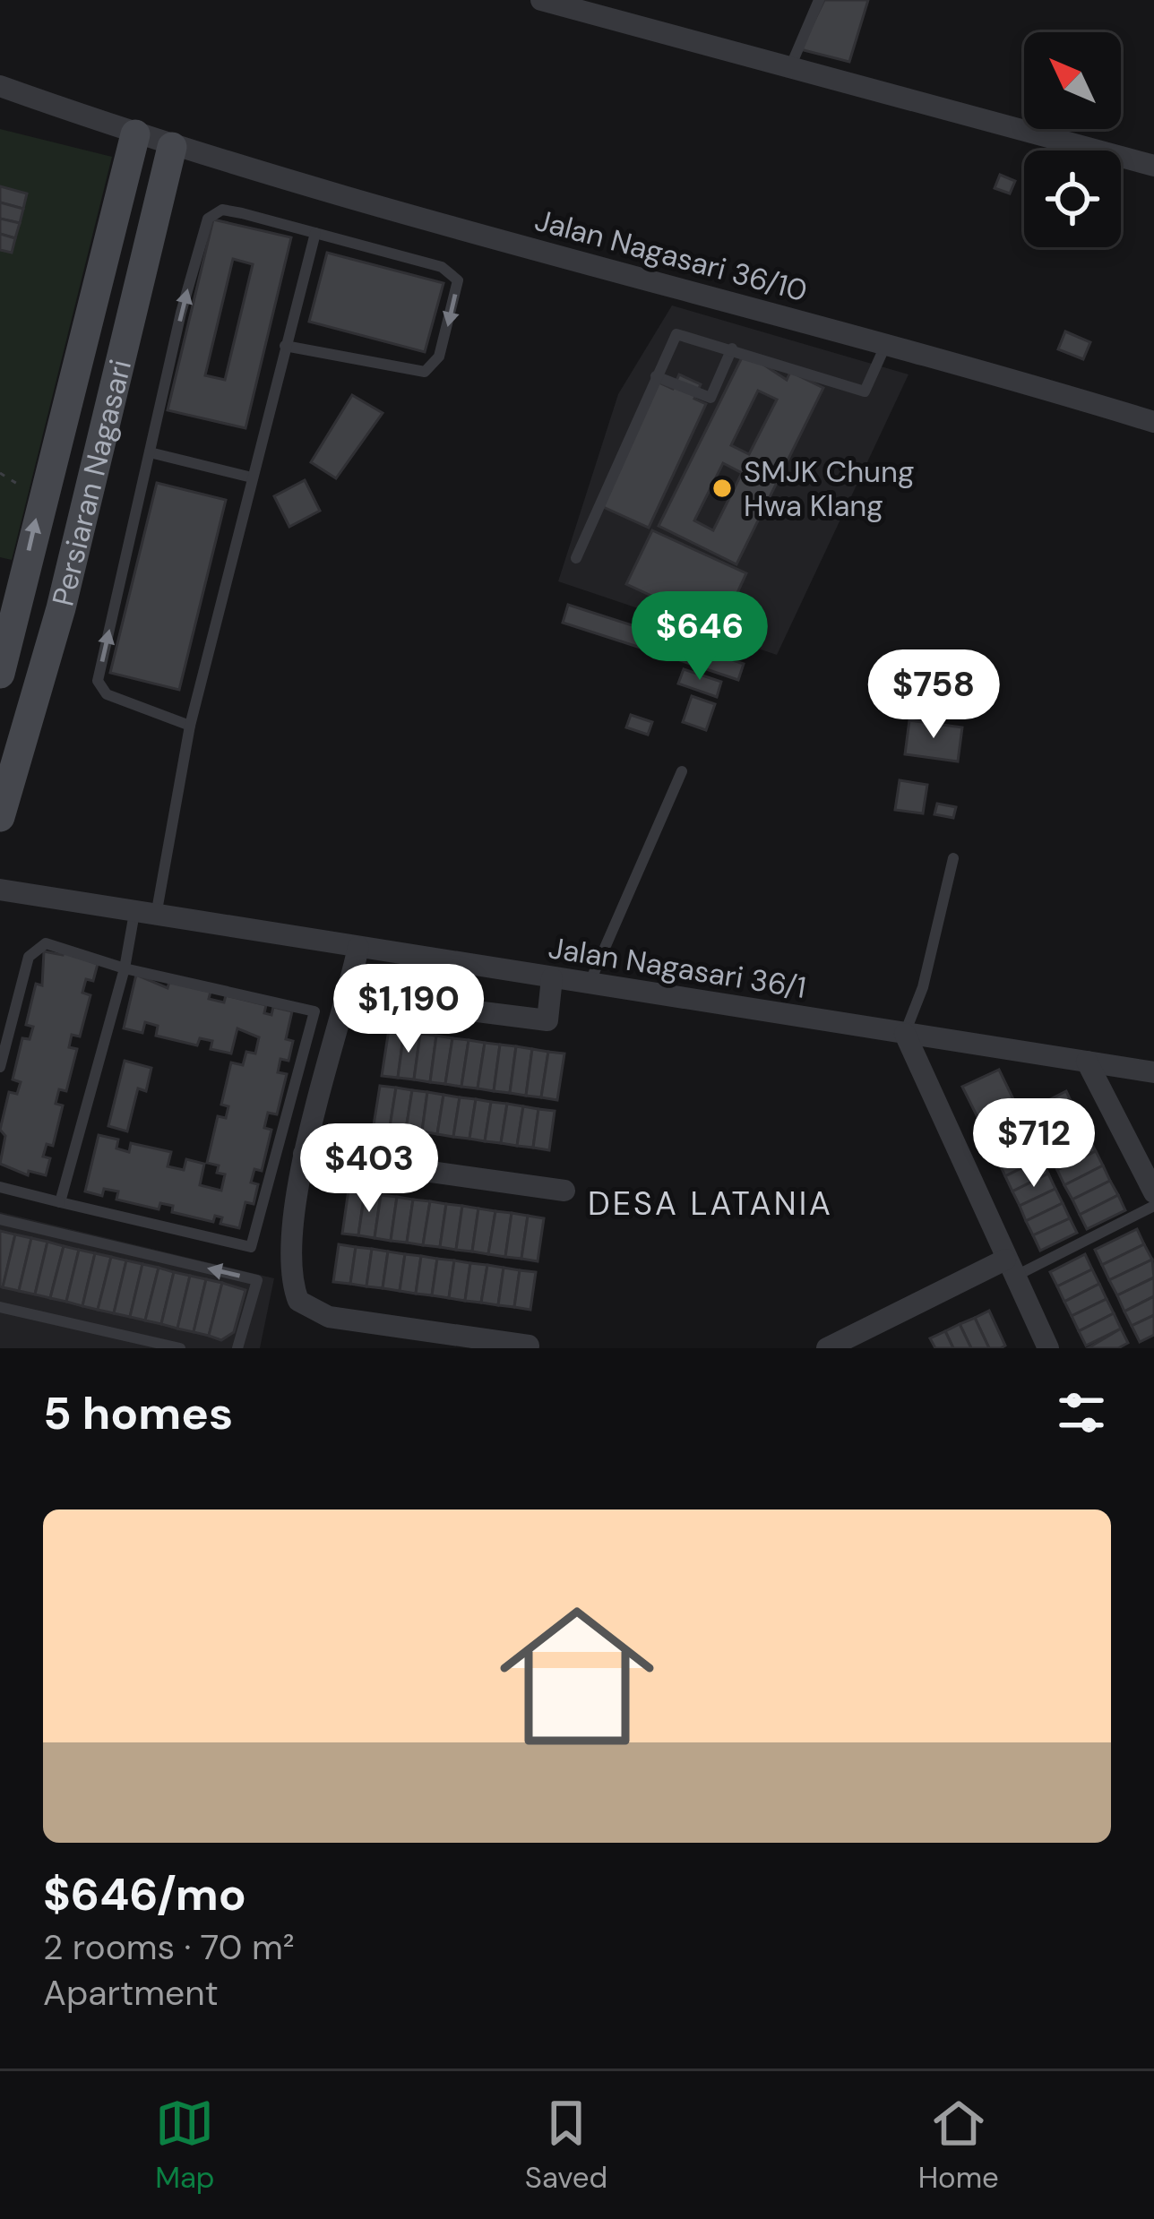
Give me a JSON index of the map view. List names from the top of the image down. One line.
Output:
{"streets":{"street":["Jalan Nagasari 36/10","Persiaran Nagasari","Jalan Nagasari 36/1"]},"crossings":[["Jalan Nagasari 36/10","Persiaran Nagasari"]],"districts":["DESA LATANIA"],"places":["SMJK Chung Hwa Klang"],"north":"top left","page":{"price":["$646","$758","$1,190","$712","$403"],"heading":"5 homes","list":[{"name":"$646/mo","note":"2 rooms · 70 m² · Apartment"}],"tabs":["Map","Saved","Home"]}}
